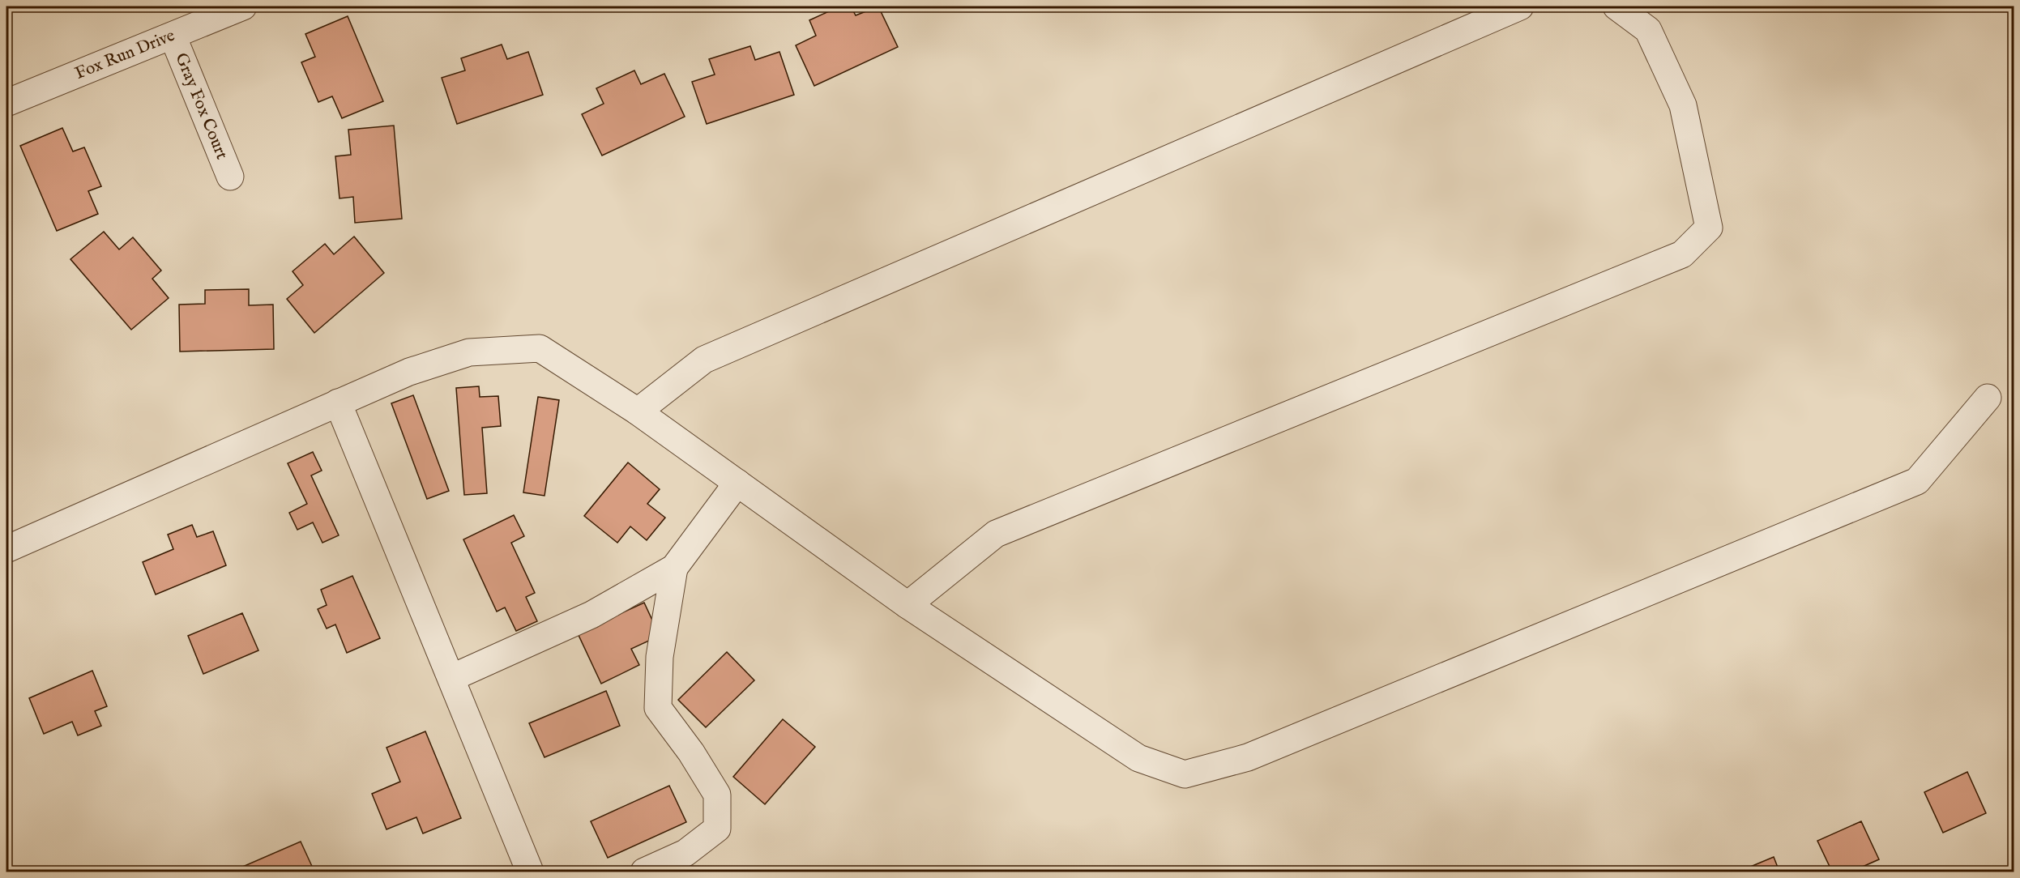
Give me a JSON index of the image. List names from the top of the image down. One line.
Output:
{"streets":{"street":["Fox Run Drive","Gray Fox Court"]},"crossings":[["Fox Run Drive","Gray Fox Court"]]}
